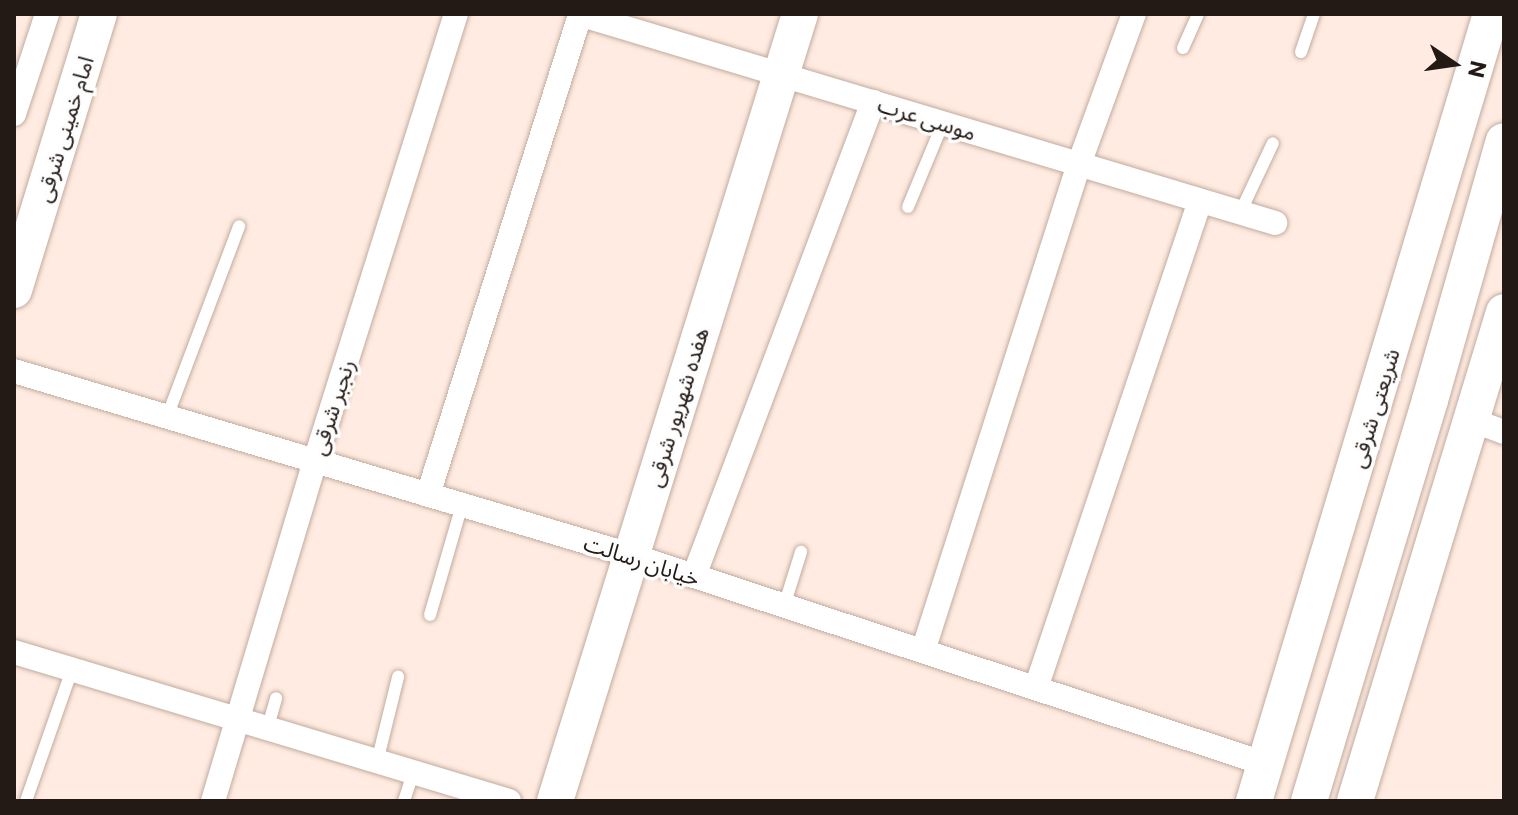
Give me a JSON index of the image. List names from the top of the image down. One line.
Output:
{"streets":{"main road":["امام خمینی شرقی","هفده شهریور شرقی","شریعتی شرقی"],"street":["موسی عرب","رنجبر شرقی","خیابان رسالت"]},"crossings":[["موسی عرب","هفده شهریور شرقی"],["رنجبر شرقی","خیابان رسالت"],["هفده شهریور شرقی","خیابان رسالت"],["شریعتی شرقی","خیابان رسالت"]],"north":"right"}
